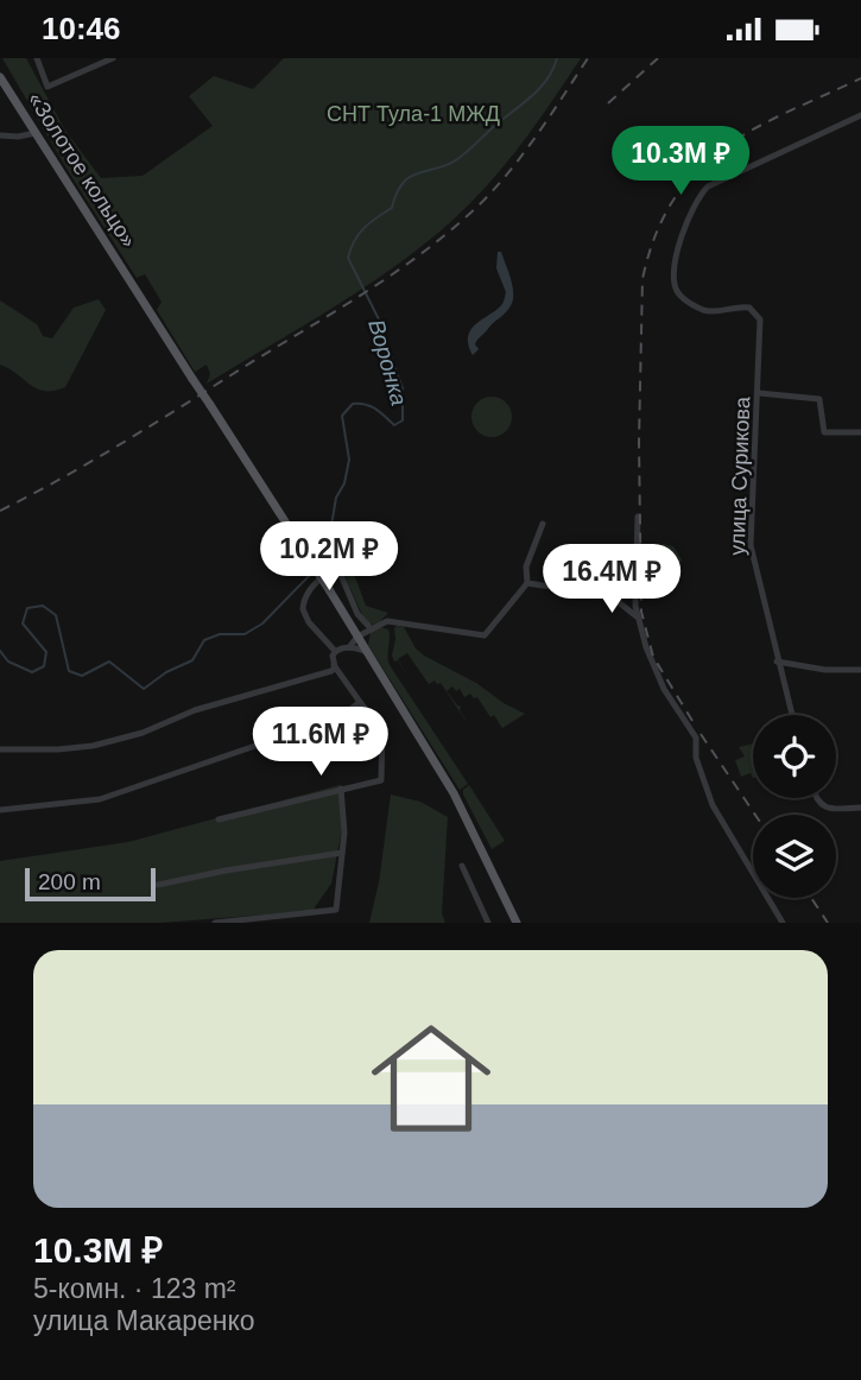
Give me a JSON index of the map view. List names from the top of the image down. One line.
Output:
{"streets":{"main road":["«Золотое кольцо»"],"street":["улица Сурикова"]},"water":["Воронка"],"parks":["СНТ Тула-1 МЖД"],"scale_bar":"200 m","page":{"status":"10:46","price":["10.3M ₽","10.2M ₽","16.4M ₽","11.6M ₽"],"scale":"200 m","list":[{"name":"10.3M ₽","note":"5-комн. · 123 m² · улица Макаренко"}]}}
